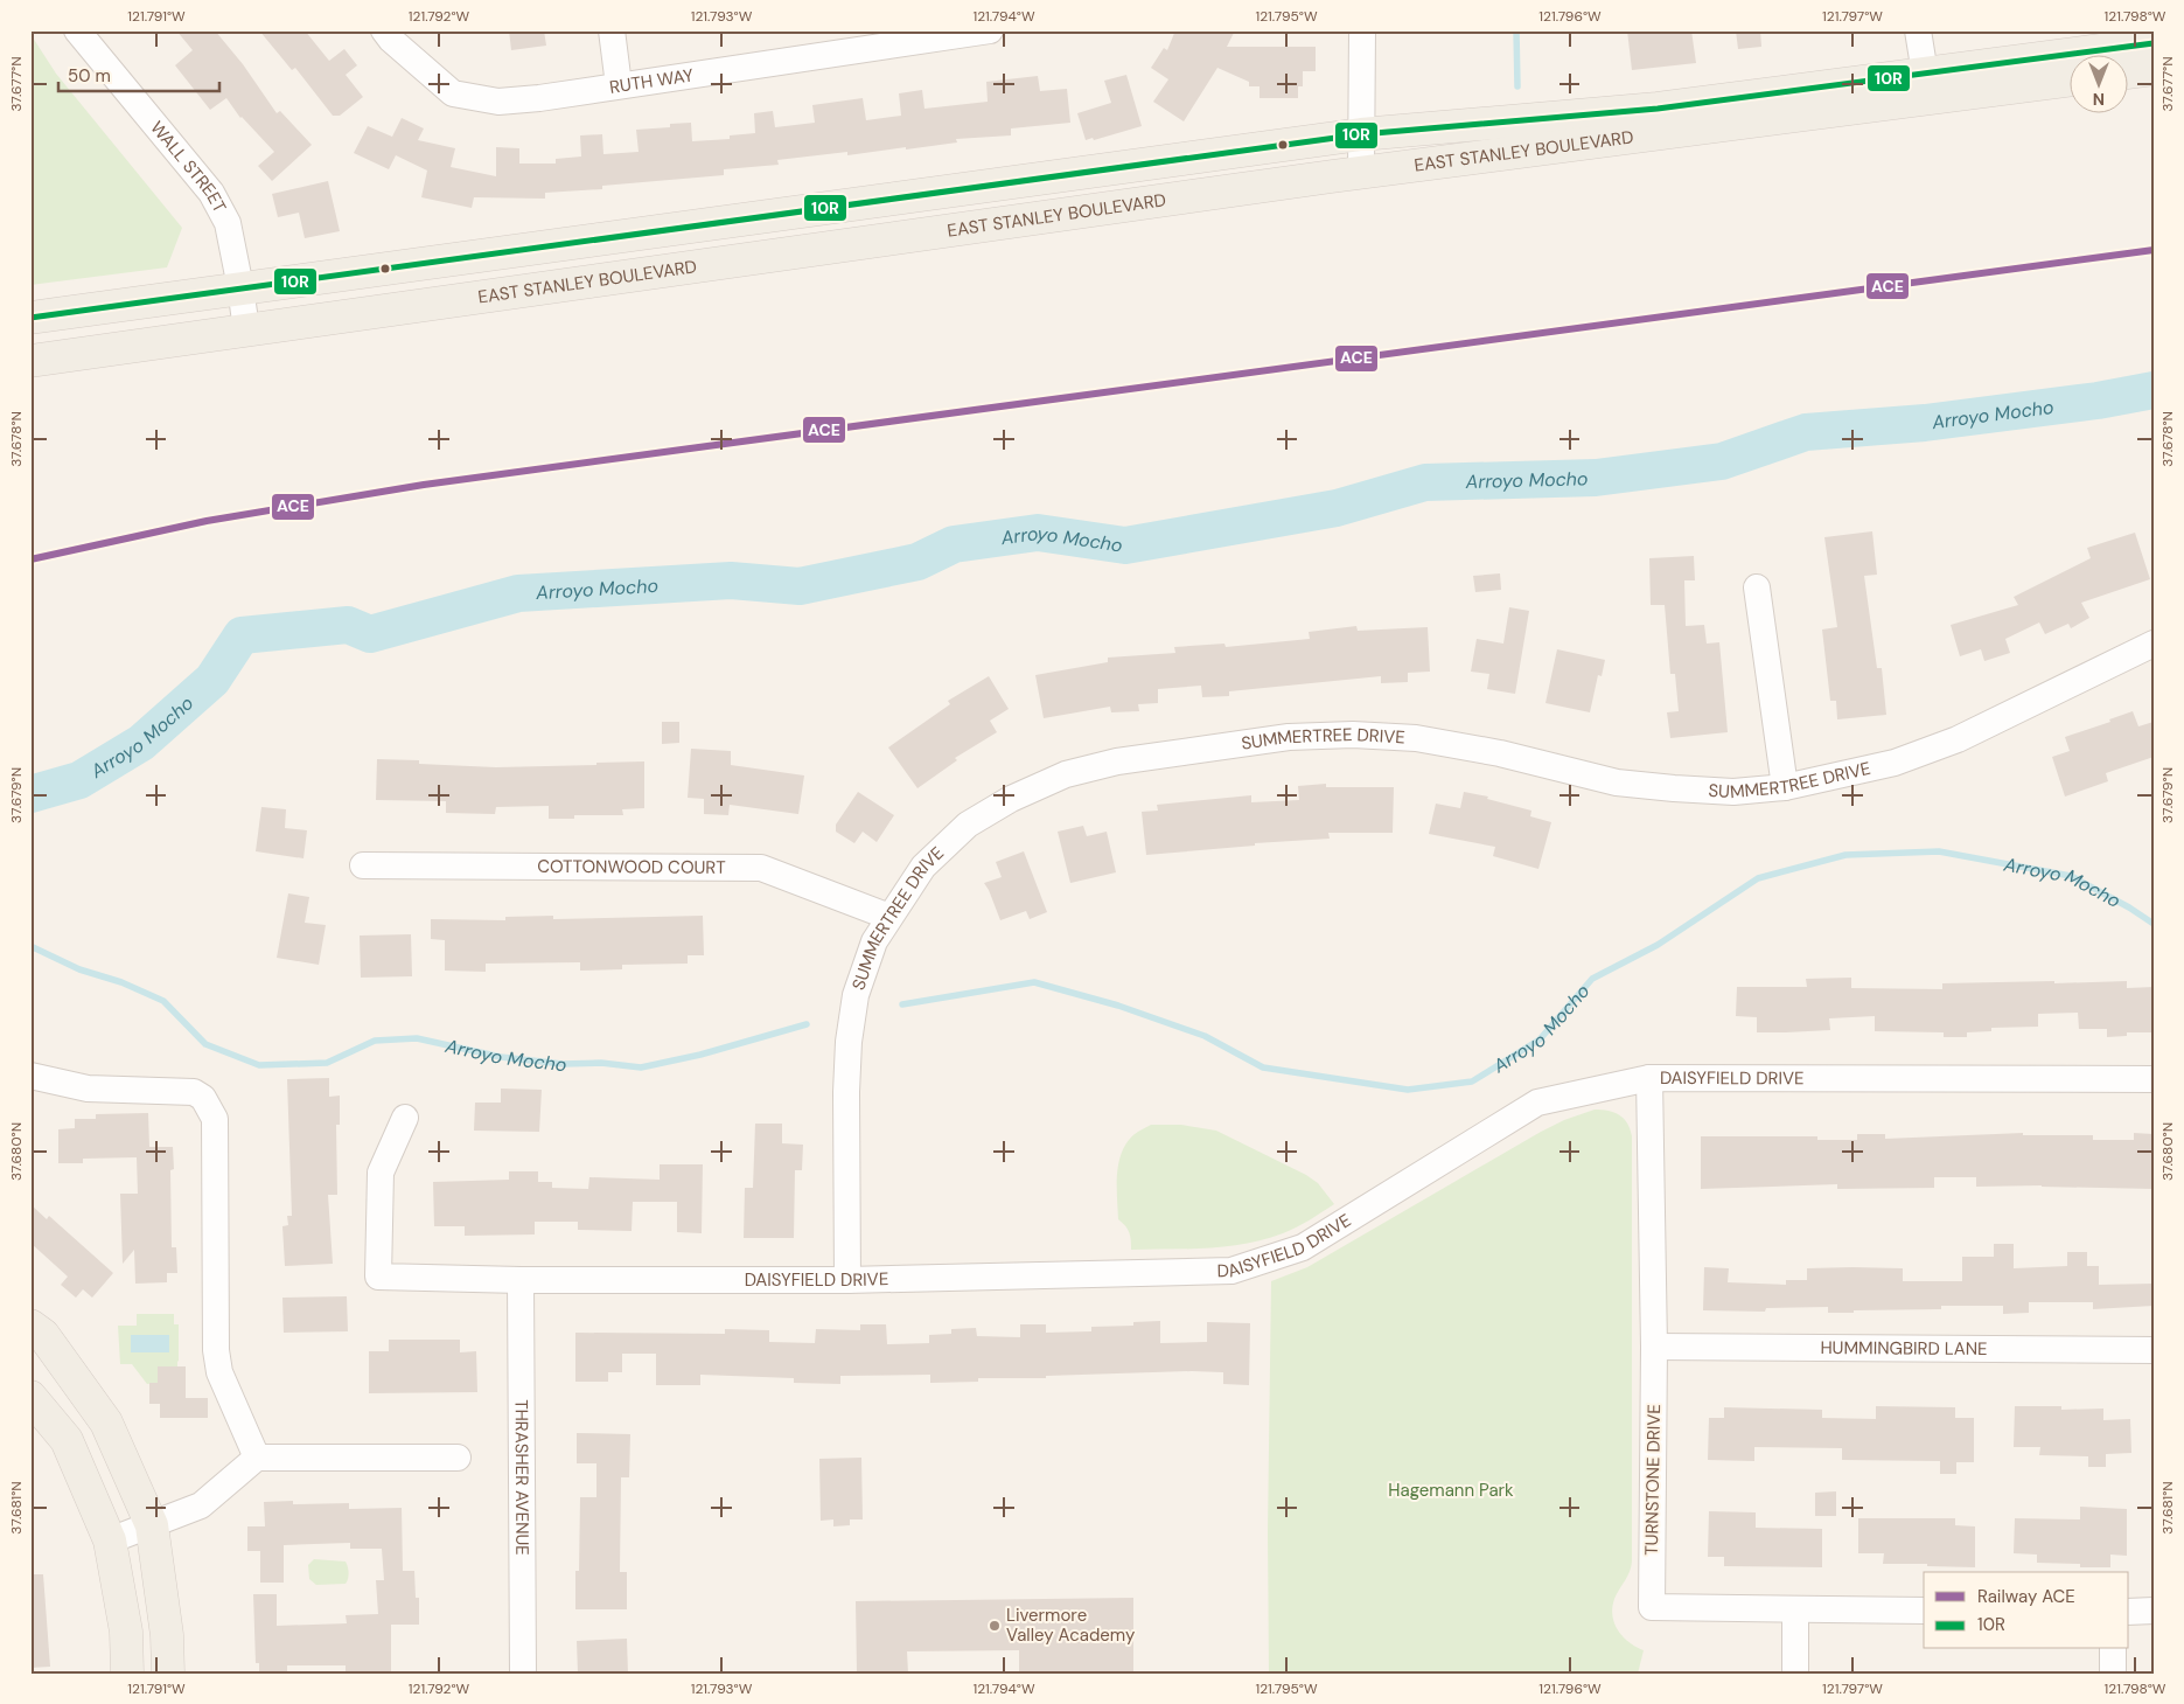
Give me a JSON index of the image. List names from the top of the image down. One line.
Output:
{"streets":{"main road":["EAST STANLEY BOULEVARD"],"street":["RUTH WAY","WALL STREET","SUMMERTREE DRIVE","COTTONWOOD COURT","DAISYFIELD DRIVE","HUMMINGBIRD LANE","THRASHER AVENUE","TURNSTONE DRIVE"]},"crossings":[["EAST STANLEY BOULEVARD","WALL STREET"],["SUMMERTREE DRIVE","COTTONWOOD COURT"],["SUMMERTREE DRIVE","DAISYFIELD DRIVE"],["DAISYFIELD DRIVE","THRASHER AVENUE"],["DAISYFIELD DRIVE","TURNSTONE DRIVE"],["HUMMINGBIRD LANE","TURNSTONE DRIVE"]],"water":["Arroyo Mocho"],"parks":["Hagemann Park"],"places":["Livermore Valley Academy"],"lines":["transit line 10R","rail line ACE"],"legend":["Railway ACE","10R"],"scale_bar":"50 m","north":"bottom","coordinates":["121.791°W","121.792°W","121.793°W","121.794°W","121.795°W","121.796°W","121.797°W","121.798°W","37.677°N","37.678°N","37.679°N","37.680°N","37.681°N"]}
